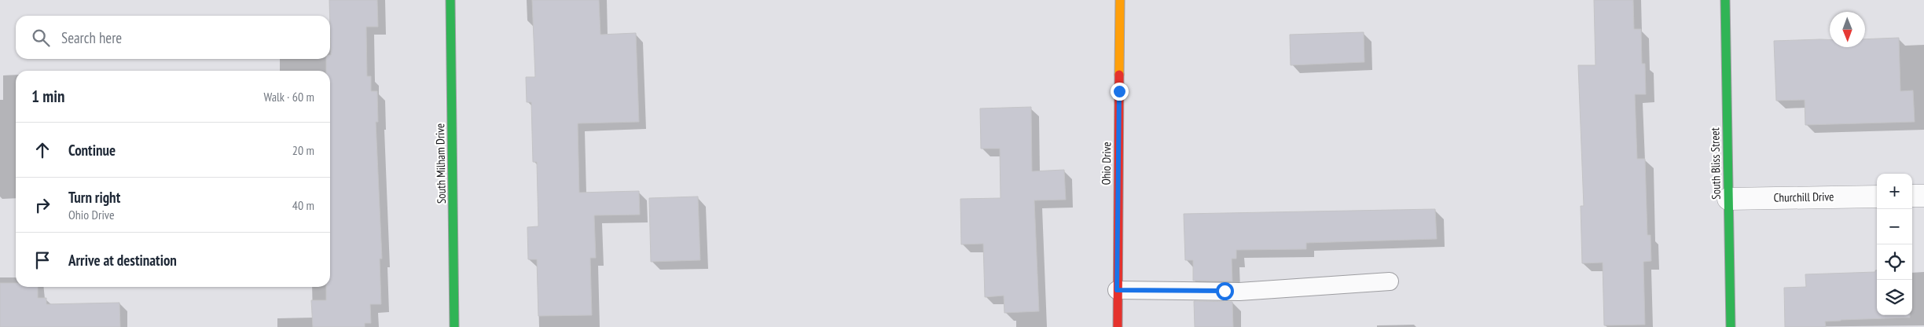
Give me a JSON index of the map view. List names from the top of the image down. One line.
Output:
{"streets":{"street":["South Milham Drive","Ohio Drive","South Bliss Street","Churchill Drive"]},"crossings":[["South Bliss Street","Churchill Drive"]],"north":"bottom","page":{"search":"Search here","heading":["1 min","Walk · 60 m"],"list":[["Continue","20 m"],["Turn right","Ohio Drive","40 m"],"Arrive at destination"],"map_buttons":["+","−"]}}
